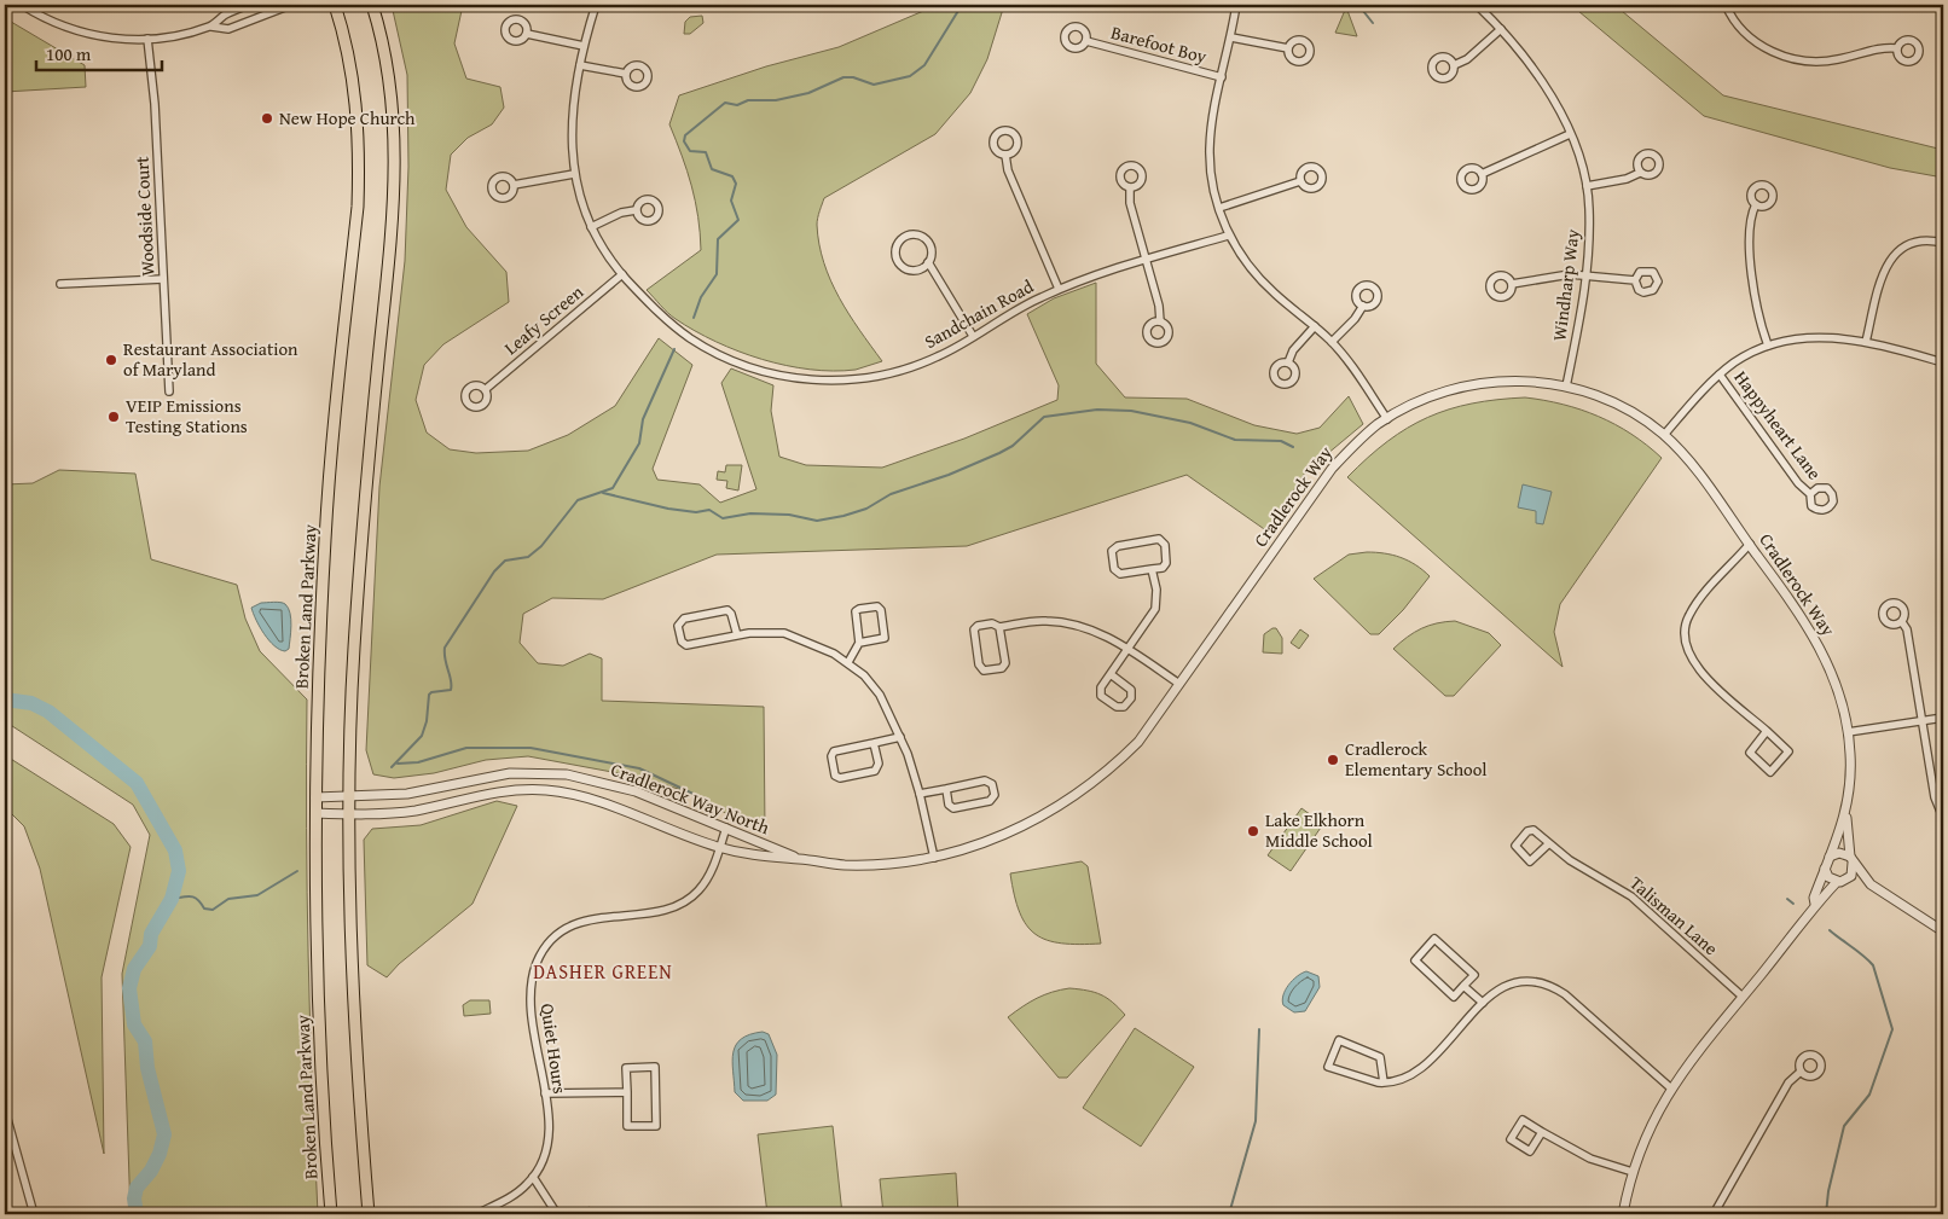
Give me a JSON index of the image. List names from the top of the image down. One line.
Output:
{"streets":{"main road":["Broken Land Parkway"],"street":["Barefoot Boy","Woodside Court","Windharp Way","Sandchain Road","Leafy Screen","Happyheart Lane","Cradlerock Way","Cradlerock Way North","Talisman Lane","Quiet Hours"]},"crossings":[["Windharp Way","Cradlerock Way"],["Sandchain Road","Leafy Screen"],["Cradlerock Way","Cradlerock Way North"],["Broken Land Parkway","Cradlerock Way North"],["Cradlerock Way North","Quiet Hours"]],"districts":["DASHER GREEN"],"places":["New Hope Church","Restaurant Association of Maryland","VEIP Emissions Testing Stations","Cradlerock Elementary School","Lake Elkhorn Middle School"],"scale_bar":"100 m"}
